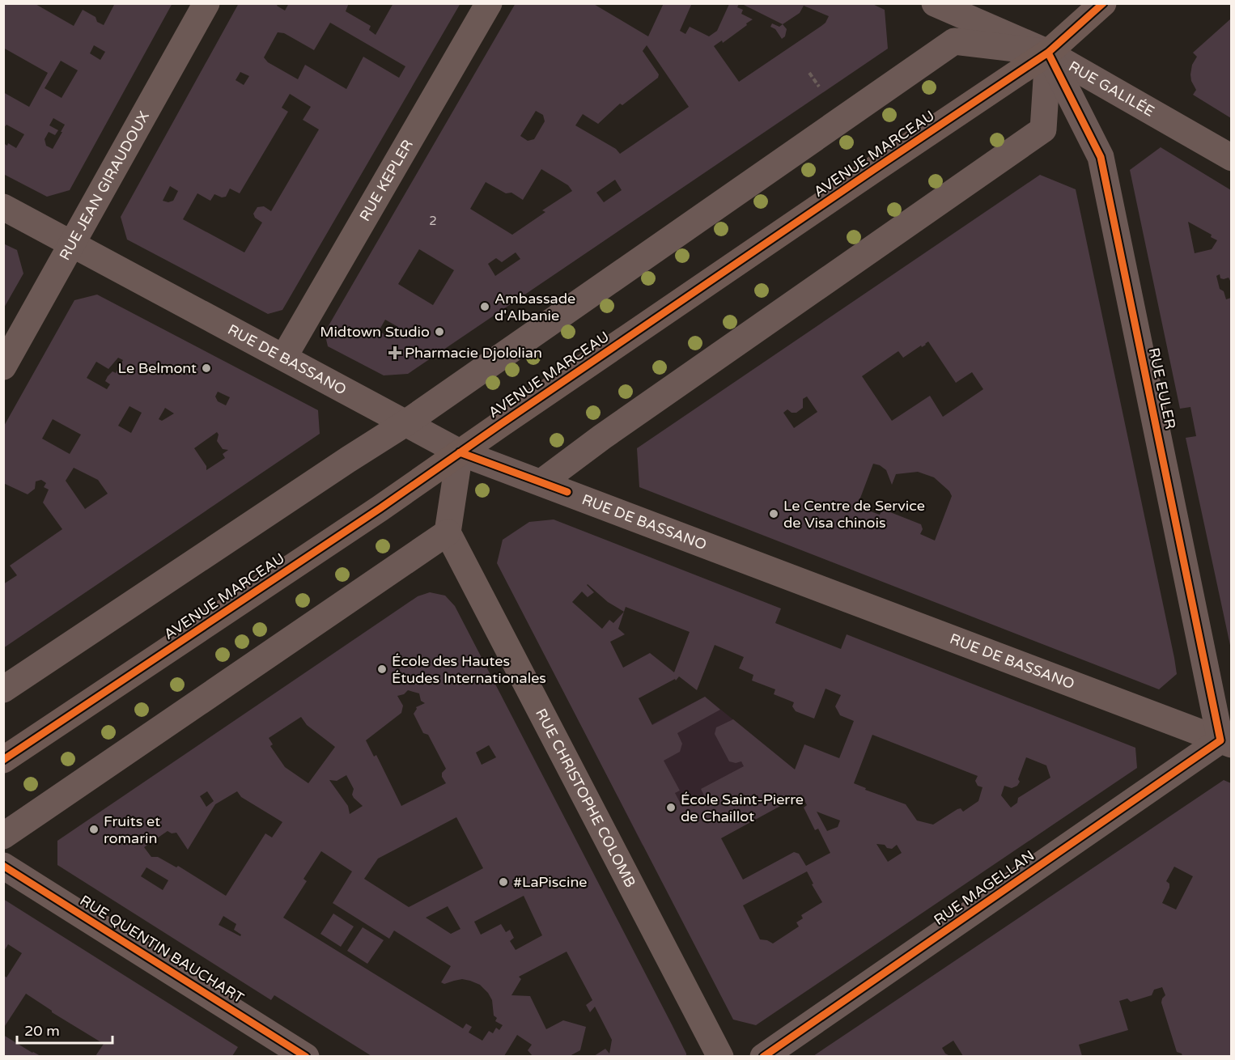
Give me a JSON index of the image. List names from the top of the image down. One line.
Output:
{"streets":{"main road":["AVENUE MARCEAU"],"street":["RUE GALILÉE","RUE KEPLER","RUE JEAN GIRAUDOUX","RUE DE BASSANO","RUE EULER","RUE CHRISTOPHE COLOMB","RUE MAGELLAN","RUE QUENTIN BAUCHART"]},"crossings":[["RUE GALILÉE","AVENUE MARCEAU"],["RUE GALILÉE","RUE EULER"],["AVENUE MARCEAU","RUE DE BASSANO"],["AVENUE MARCEAU","RUE EULER"],["RUE KEPLER","RUE DE BASSANO"],["RUE JEAN GIRAUDOUX","RUE DE BASSANO"],["RUE DE BASSANO","RUE EULER"],["RUE DE BASSANO","RUE MAGELLAN"],["RUE EULER","RUE MAGELLAN"]],"places":{"other":["Ambassade d'Albanie","Midtown Studio","Le Belmont","Le Centre de Service de Visa chinois","École des Hautes Études Internationales","École Saint-Pierre de Chaillot","Fruits et romarin","#LaPiscine"],"health":["Pharmacie Djololian"]},"house_numbers":["2"],"scale_bar":"20 m"}
